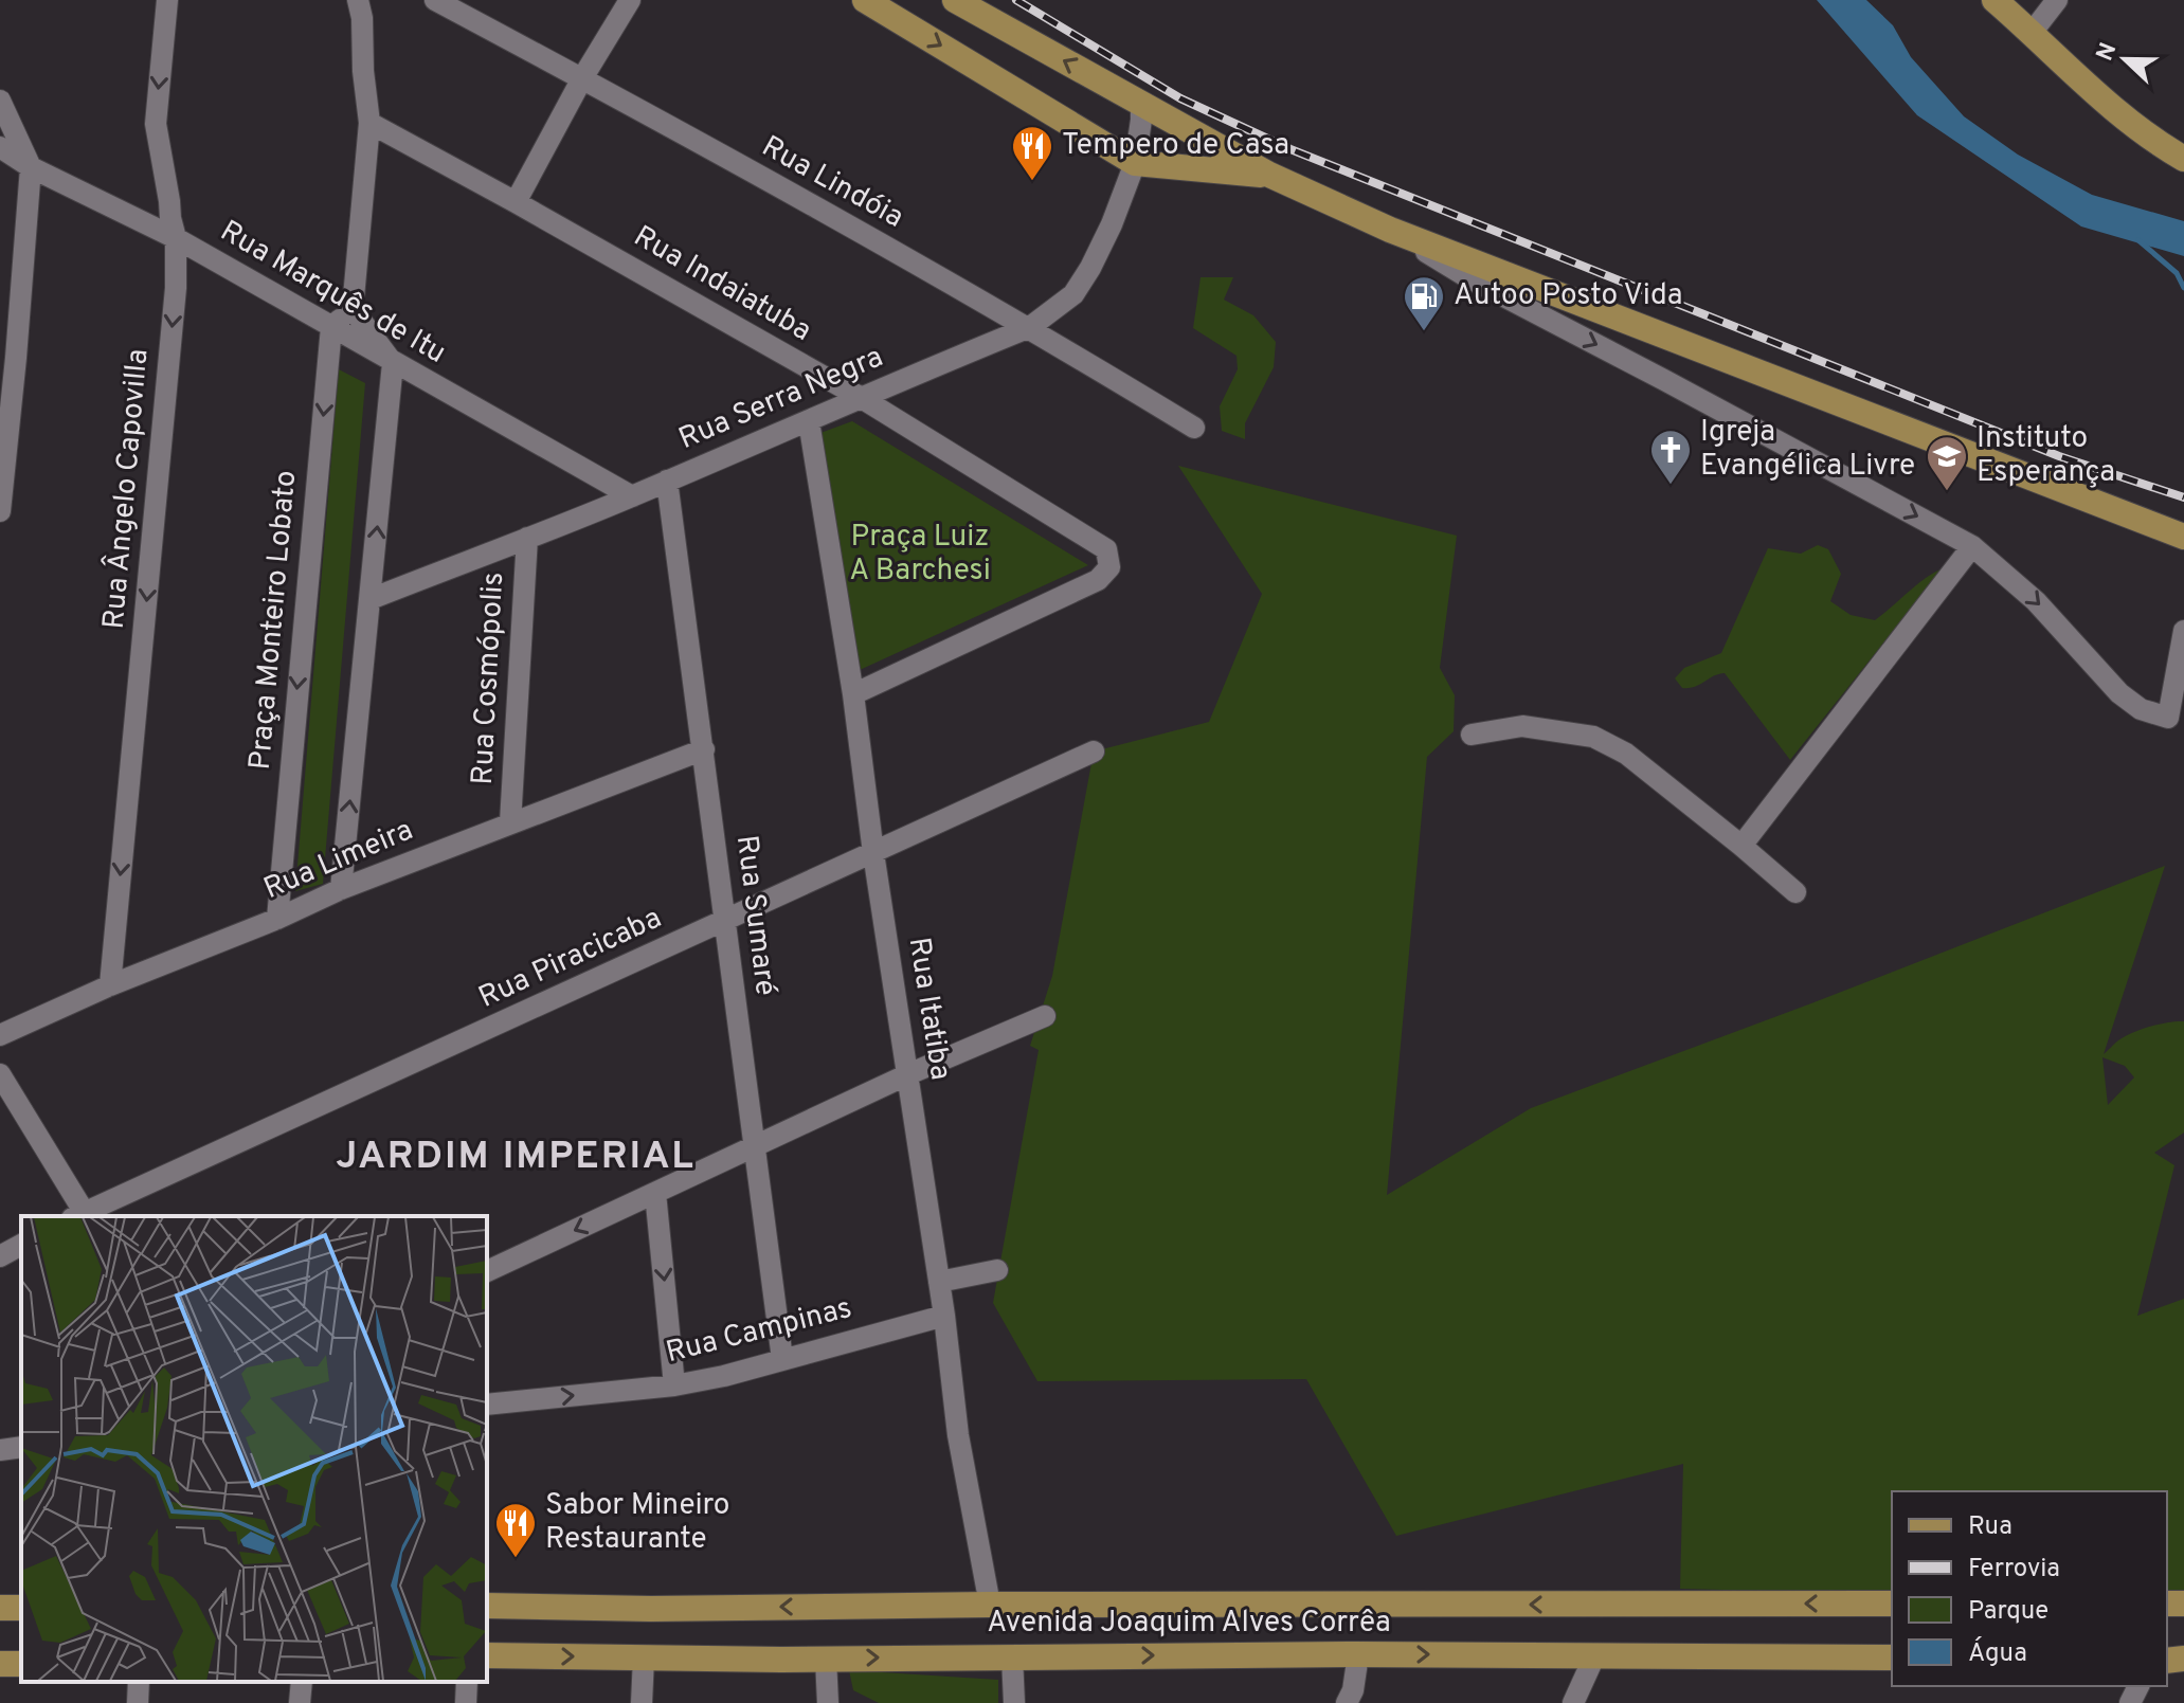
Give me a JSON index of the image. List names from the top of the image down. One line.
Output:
{"streets":{"main road":["Avenida Joaquim Alves Corrêa"],"street":["Rua Lindóia","Rua Indaiatuba","Rua Marquês de Itu","Rua Serra Negra","Rua Ângelo Capovilla","Praça Monteiro Lobato","Rua Cosmópolis","Rua Limeira","Rua Sumaré","Rua Piracicaba","Rua Itatiba","Rua Campinas"]},"crossings":[["Rua Lindóia","Rua Serra Negra"],["Rua Indaiatuba","Rua Serra Negra"],["Rua Indaiatuba","Rua Itatiba"],["Rua Marquês de Itu","Rua Serra Negra"],["Rua Marquês de Itu","Rua Ângelo Capovilla"],["Rua Marquês de Itu","Praça Monteiro Lobato"],["Rua Serra Negra","Rua Cosmópolis"],["Rua Serra Negra","Rua Sumaré"],["Rua Serra Negra","Rua Itatiba"],["Rua Ângelo Capovilla","Rua Limeira"],["Praça Monteiro Lobato","Rua Limeira"],["Rua Cosmópolis","Rua Limeira"],["Rua Limeira","Rua Sumaré"],["Rua Sumaré","Rua Piracicaba"],["Rua Sumaré","Rua Campinas"],["Rua Piracicaba","Rua Itatiba"],["Rua Itatiba","Rua Campinas"],["Rua Itatiba","Avenida Joaquim Alves Corrêa"]],"districts":["JARDIM IMPERIAL"],"parks":["Praça Luiz A Barchesi"],"places":{"restaurant":["Tempero de Casa","Sabor Mineiro Restaurante"],"fuel station":["Autoo Posto Vida"],"church":["Igreja Evangélica Livre"],"school or university":["Instituto Esperança"]},"legend":["Rua","Ferrovia","Parque","Água"],"north":"left"}
